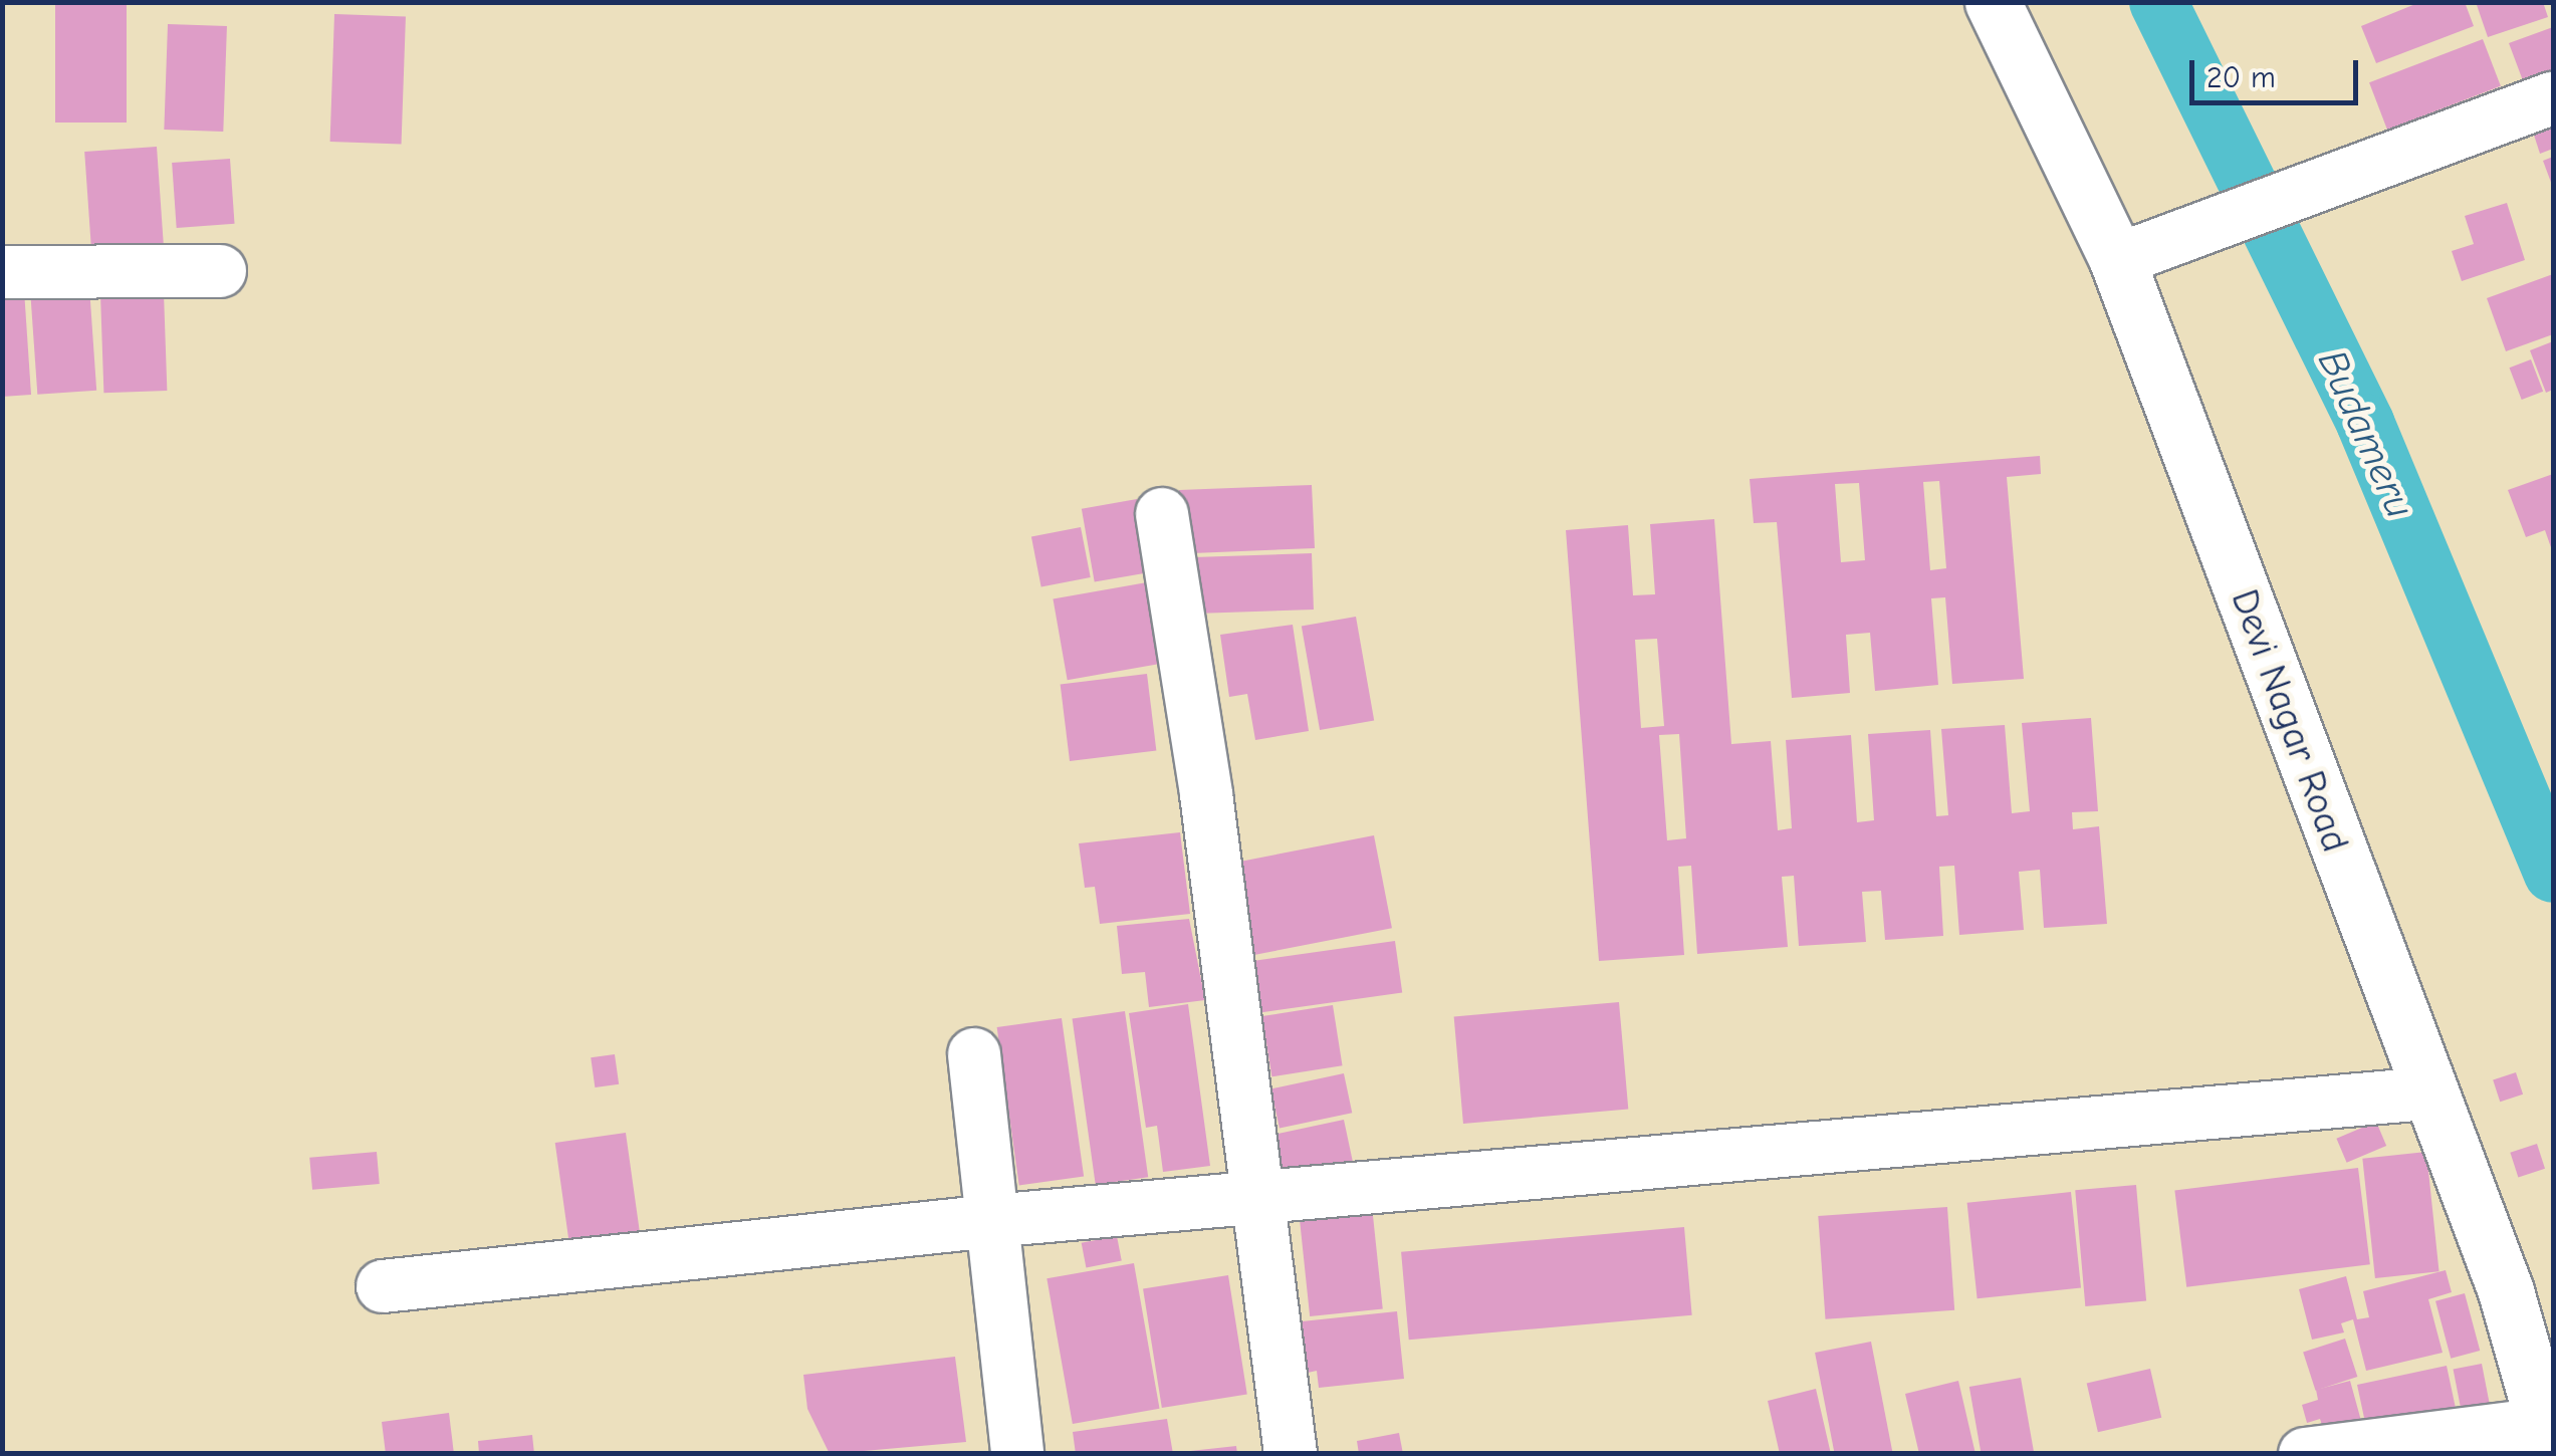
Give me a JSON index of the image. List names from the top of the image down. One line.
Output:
{"streets":{"street":["Devi Nagar Road"]},"water":["Budameru"],"scale_bar":"20 m"}
